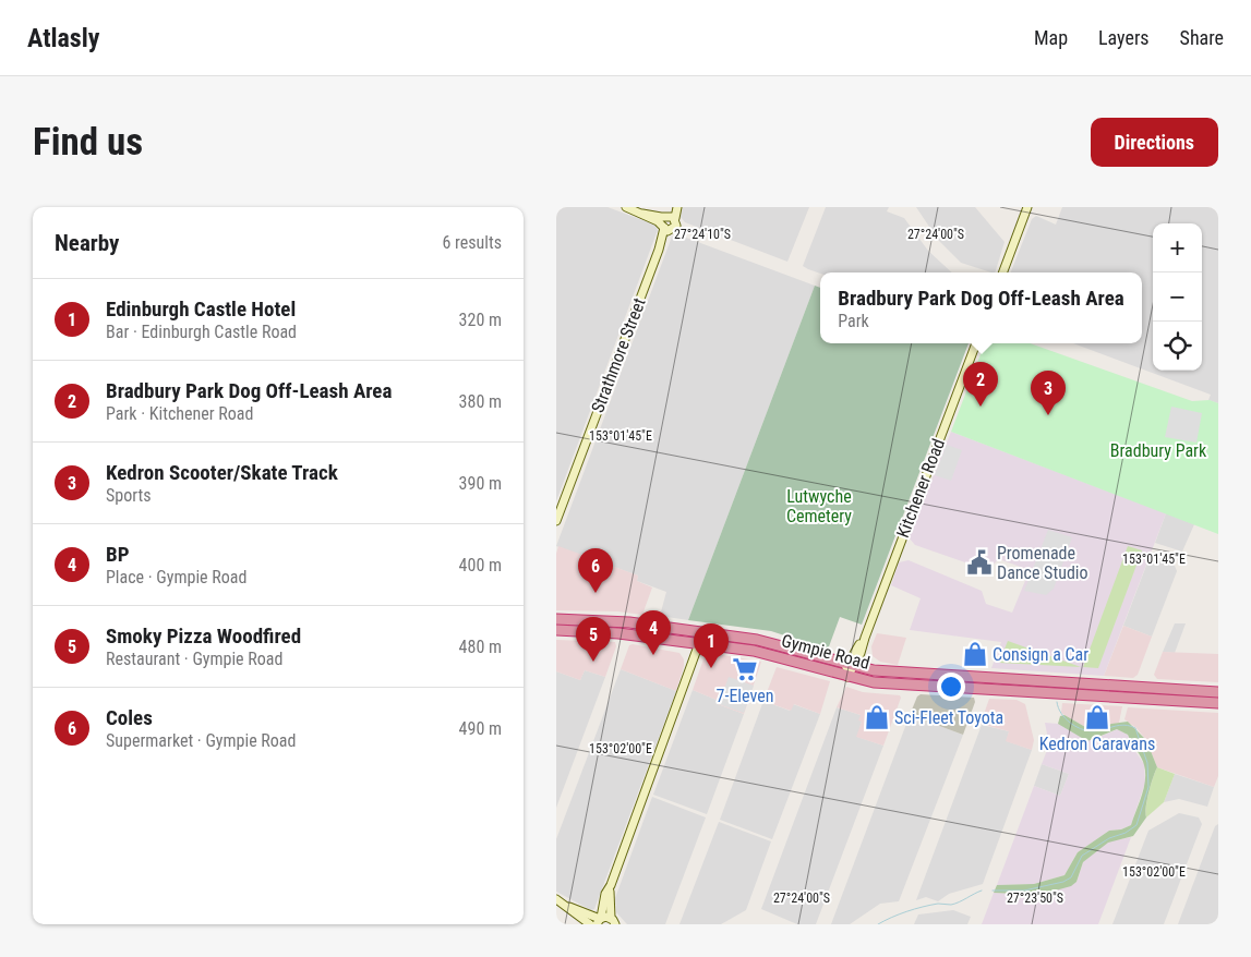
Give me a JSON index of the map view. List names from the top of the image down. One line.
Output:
{"streets":{"highway":["Gympie Road"],"street":["Strathmore Street","Kitchener Road"]},"crossings":[["Kitchener Road","Gympie Road"]],"parks":["Bradbury Park","Lutwyche Cemetery"],"places":{"public building":["Promenade Dance Studio"],"shop":["Consign a Car","Sci-Fleet Toyota","Kedron Caravans"],"supermarket":["7-Eleven"]},"page":{"header":"Atlasly","nav":["Map","Layers","Share"],"buttons":"Directions","title":"Find us","heading":["Nearby","6 results"],"map_buttons":["+","−"],"popup":["Bradbury Park Dog Off-Leash Area","Park"],"list":[{"mark":"1","name":"Edinburgh Castle Hotel","note":"Bar · Edinburgh Castle Road","value":"320 m"},{"mark":"2","name":"Bradbury Park Dog Off-Leash Area","note":"Park · Kitchener Road","value":"380 m"},{"mark":"3","name":"Kedron Scooter/Skate Track","note":"Sports","value":"390 m"},{"mark":"4","name":"BP","note":"Place · Gympie Road","value":"400 m"},{"mark":"5","name":"Smoky Pizza Woodfired","note":"Restaurant · Gympie Road","value":"480 m"},{"mark":"6","name":"Coles","note":"Supermarket · Gympie Road","value":"490 m"}],"pins":["2","3","6","4","5","1"]},"coordinates":["27°24'10\"S","27°24'00\"S","153°01'45\"E","153°02'00\"E","27°23'50\"S"]}
